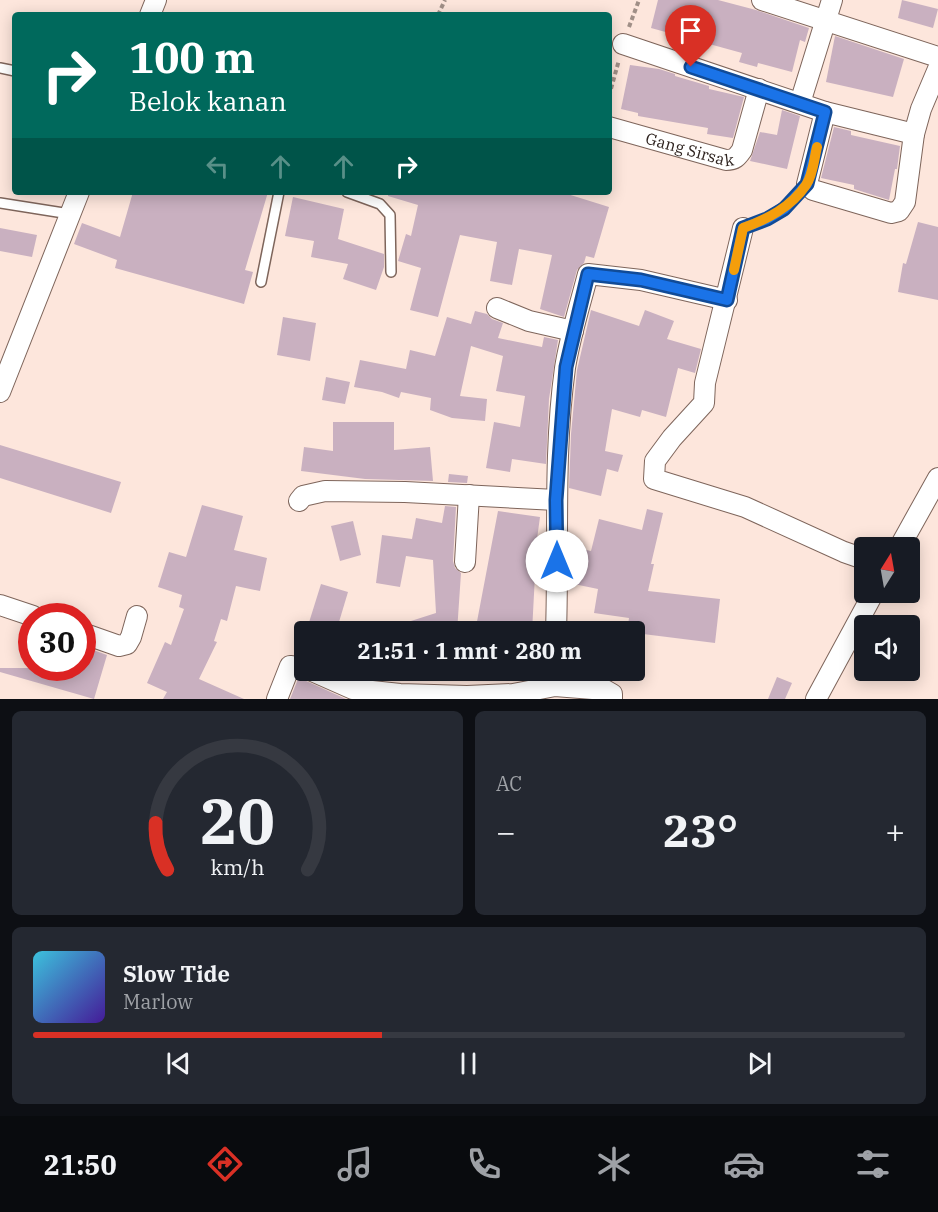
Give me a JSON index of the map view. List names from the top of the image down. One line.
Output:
{"streets":{"street":["Gang Sirsak"]},"north":"top","page":{"turn":["100 m","Belok kanan"],"limit":"30","trip":"21:51 · 1 mnt · 280 m","tile":"AC","heat":["−","23°","+"],"song":["Slow Tide","Marlow"],"tabs":"21:50","gauge":["20","km/h"]}}
